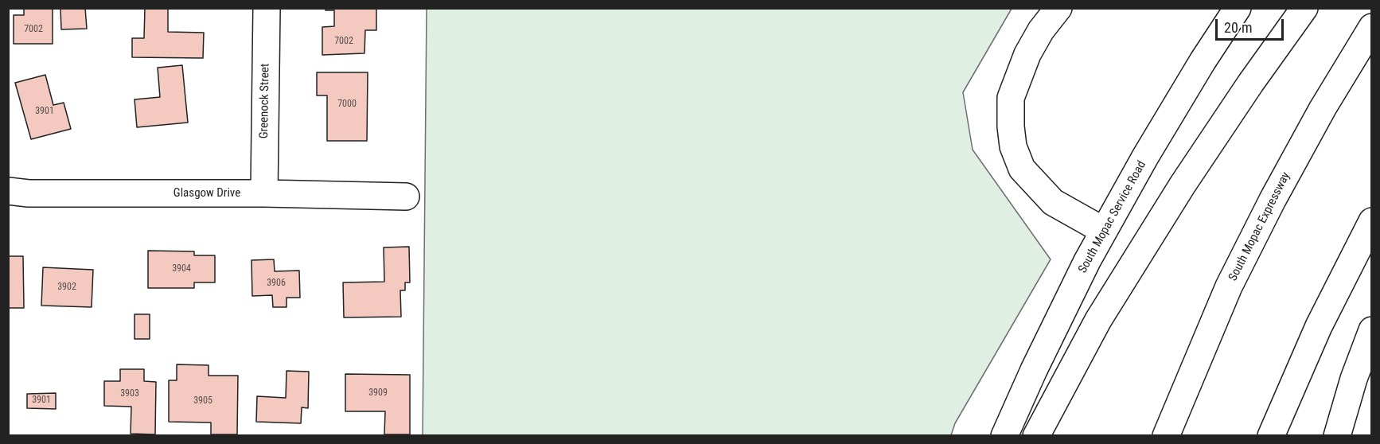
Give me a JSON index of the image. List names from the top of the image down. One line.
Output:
{"streets":{"main road":["Greenock Street","Glasgow Drive","South Mopac Service Road","South Mopac Expressway"]},"crossings":[["Greenock Street","Glasgow Drive"]],"house_numbers":["7002","7002","7000","3901","3904","3906","3902","3909","3903","3901","3905"],"scale_bar":"20 m"}
